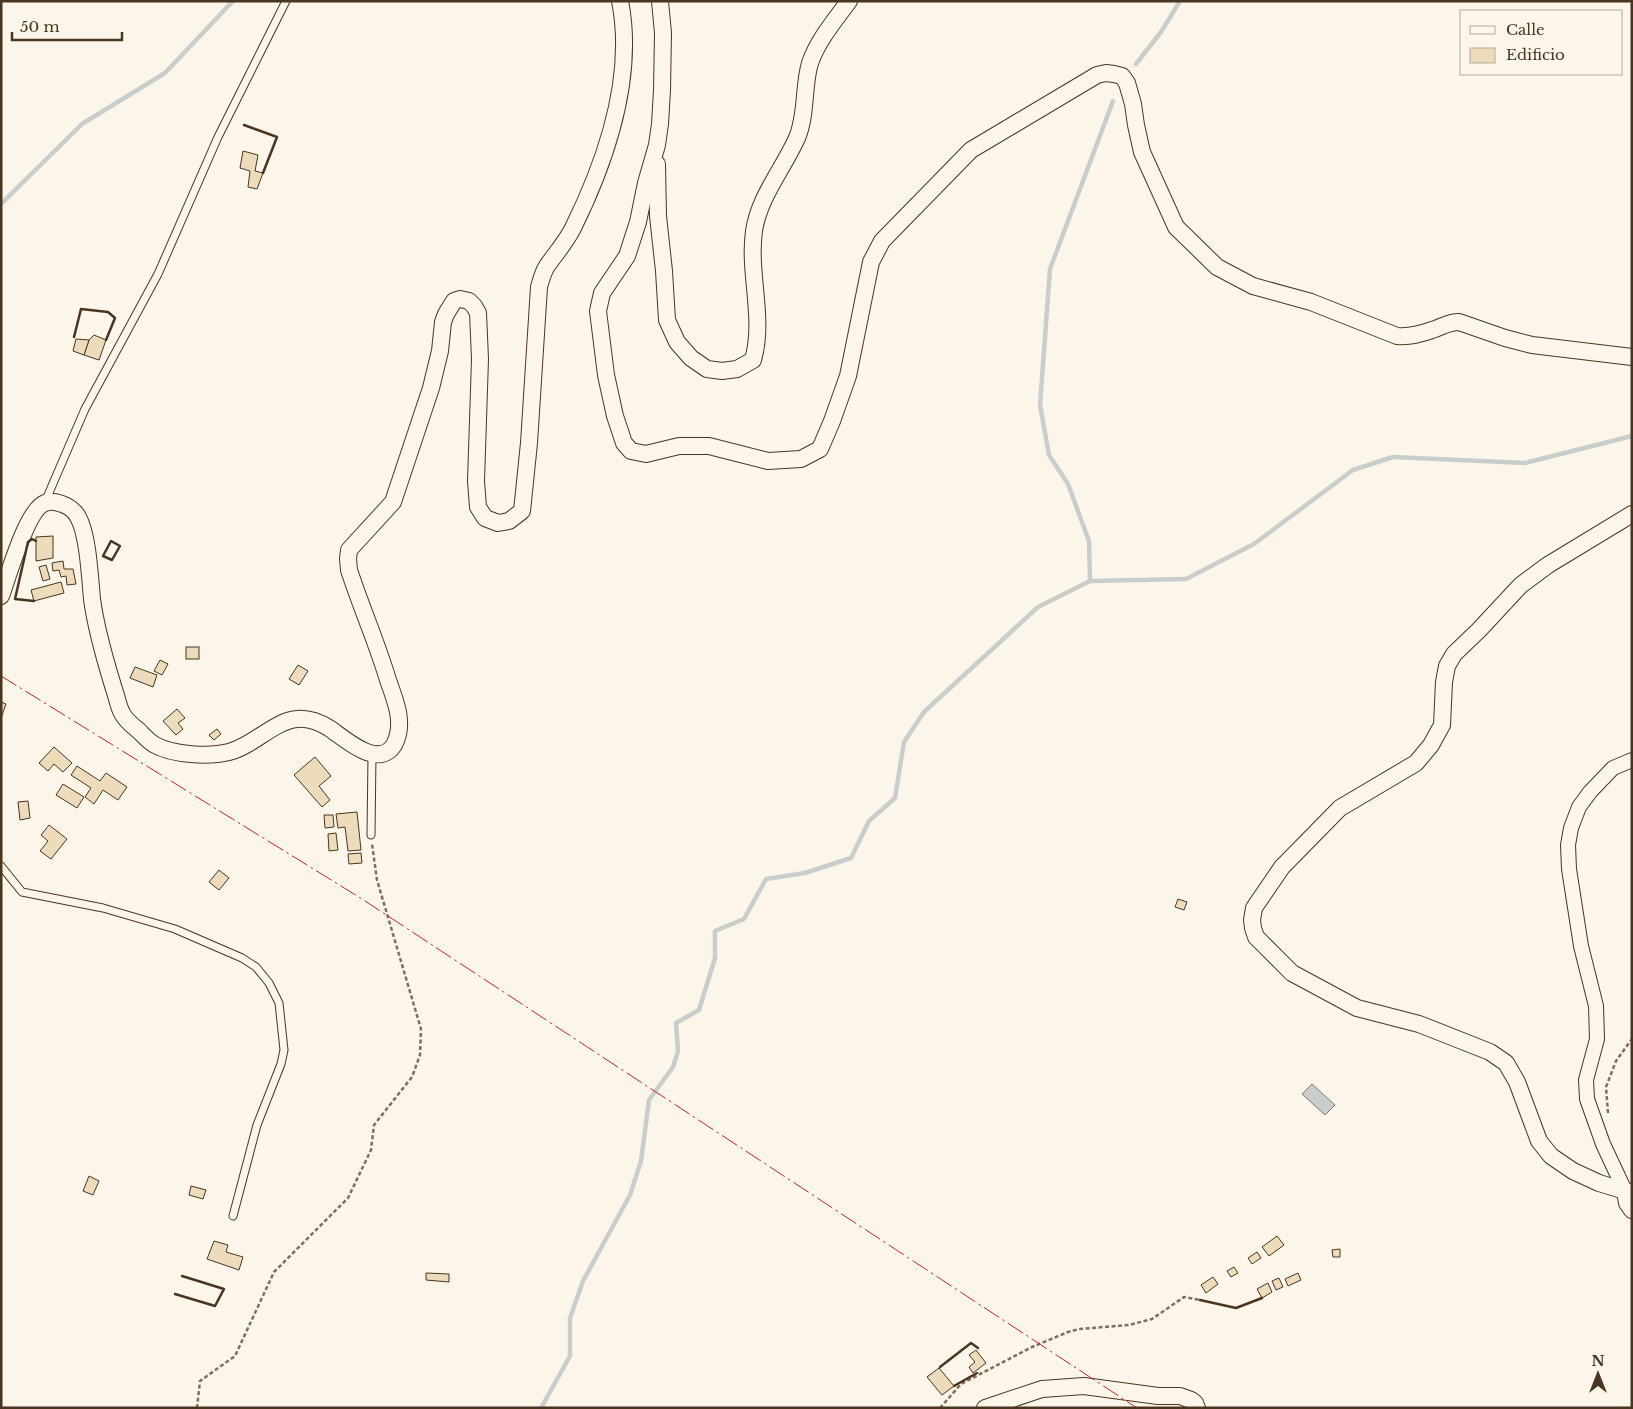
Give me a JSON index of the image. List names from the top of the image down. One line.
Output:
{"legend":["Calle","Edificio"],"scale_bar":"50 m","north":"top"}
